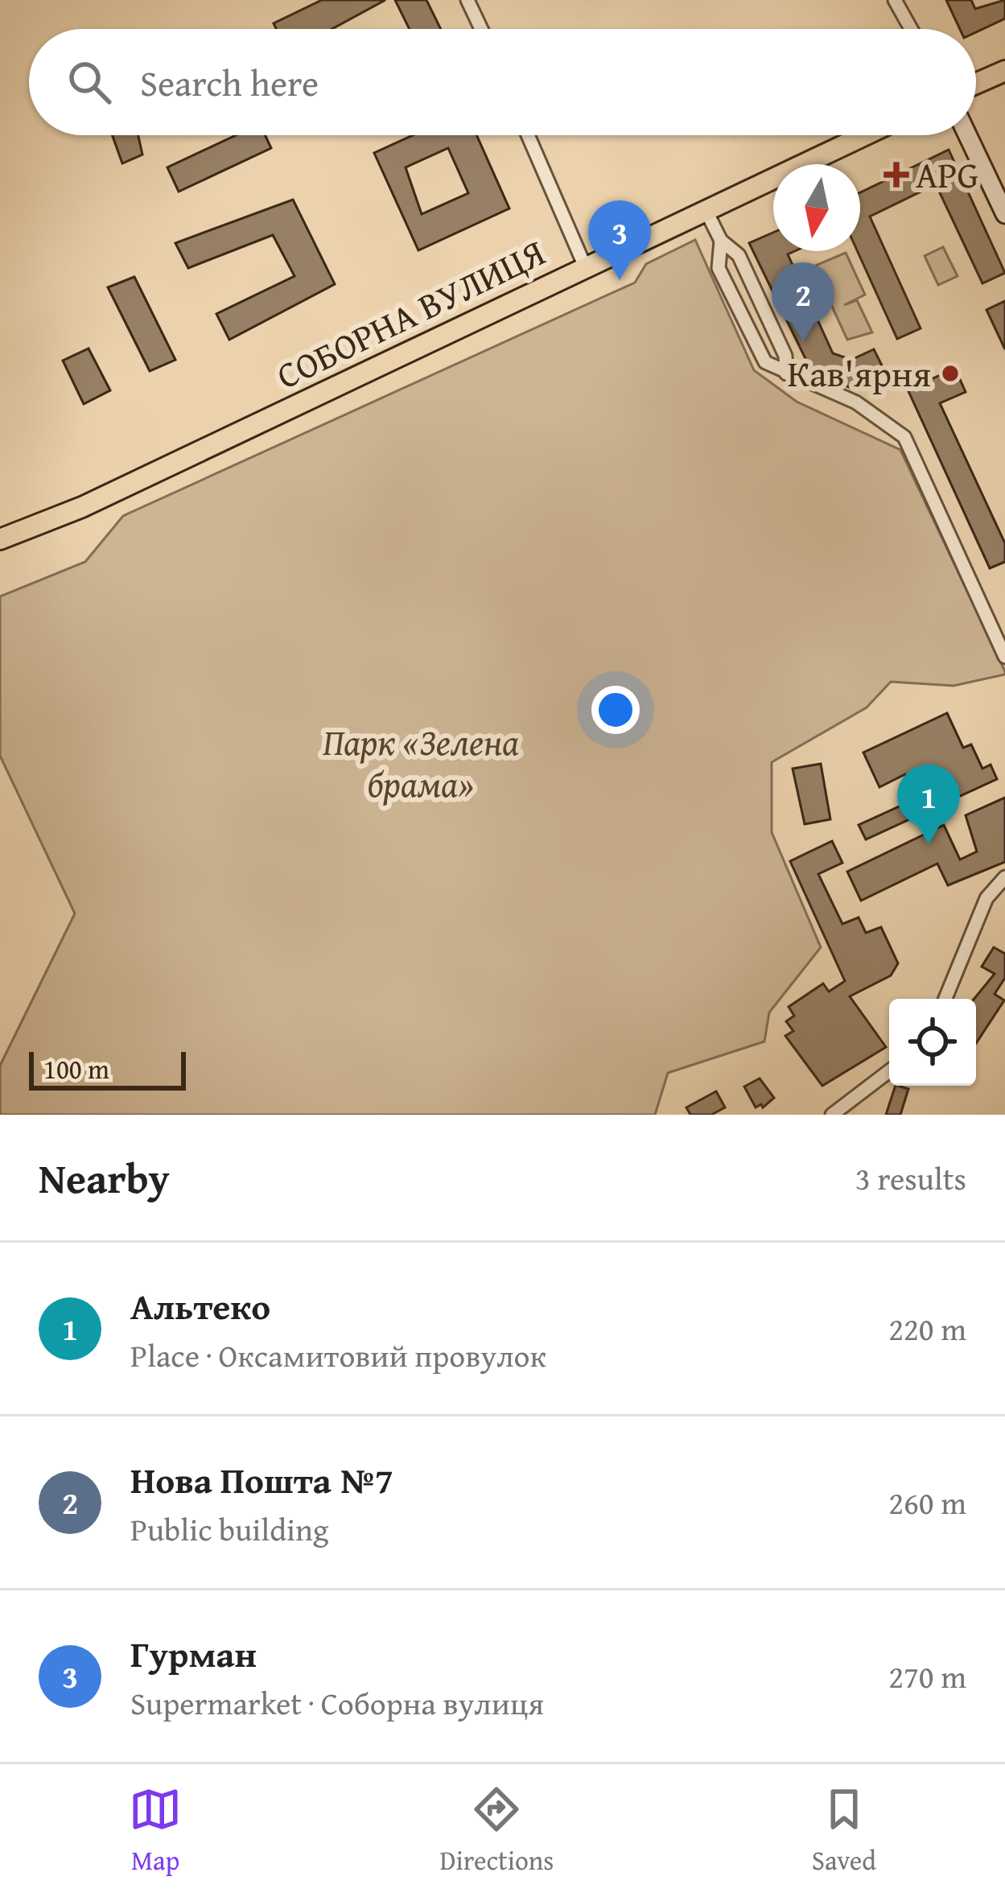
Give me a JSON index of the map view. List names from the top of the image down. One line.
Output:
{"streets":{"main road":["СОБОРНА ВУЛИЦЯ"]},"parks":["Парк «Зелена брама»"],"places":{"health":["APG"],"other":["Кав'ярня"]},"scale_bar":"100 m","north":"bottom","page":{"search":"Search here","pins":["3","2","1"],"scale":"100 m","heading":["Nearby","3 results"],"list":[{"mark":"1","name":"Альтеко","note":"Place · Оксамитовий провулок","value":"220 m"},{"mark":"2","name":"Нова Пошта №7","note":"Public building","value":"260 m"},{"mark":"3","name":"Гурман","note":"Supermarket · Соборна вулиця","value":"270 m"}],"nav":["Map","Directions","Saved"]}}
